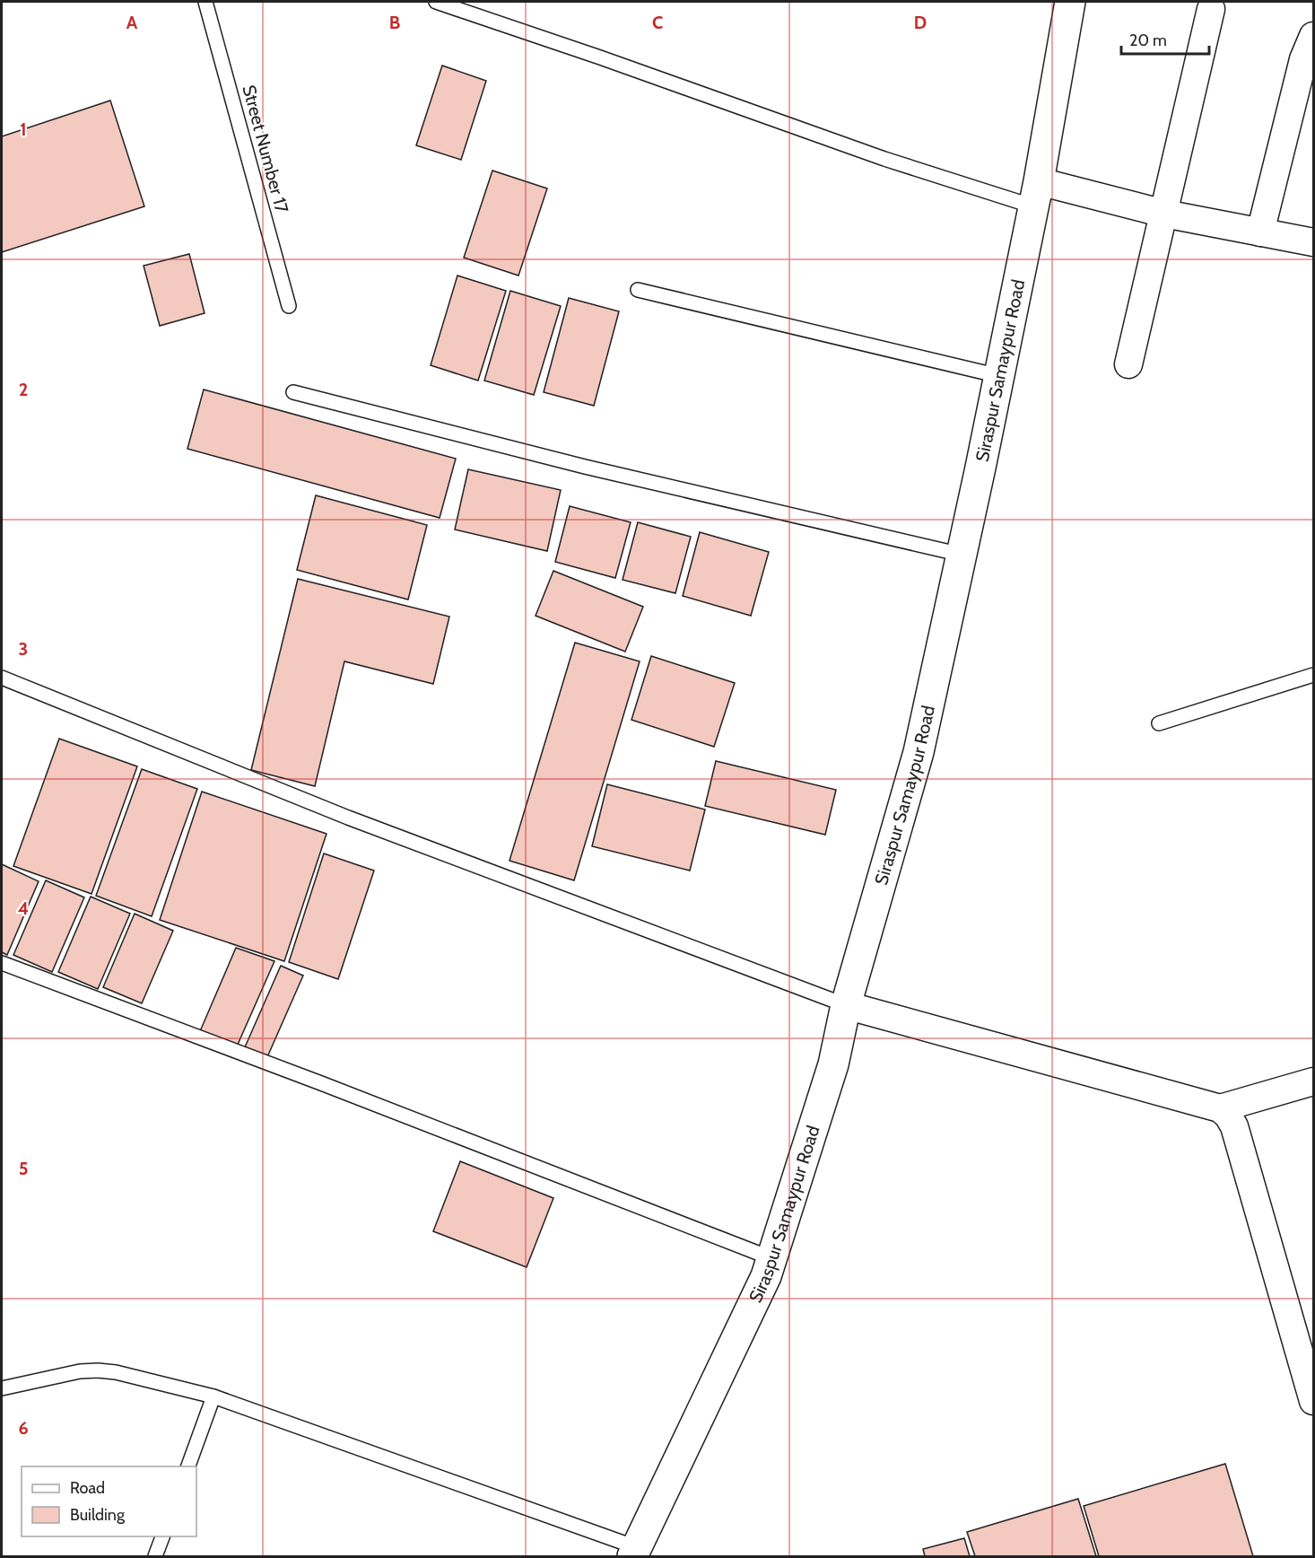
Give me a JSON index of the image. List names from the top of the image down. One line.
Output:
{"streets":{"street":["Siraspur Samaypur Road"],"lane":["Street Number 17"]},"legend":["Road","Building"],"scale_bar":"20 m","grid":{"columns":["A","B","C","D"],"rows":["1","2","3","4","5","6"]}}
